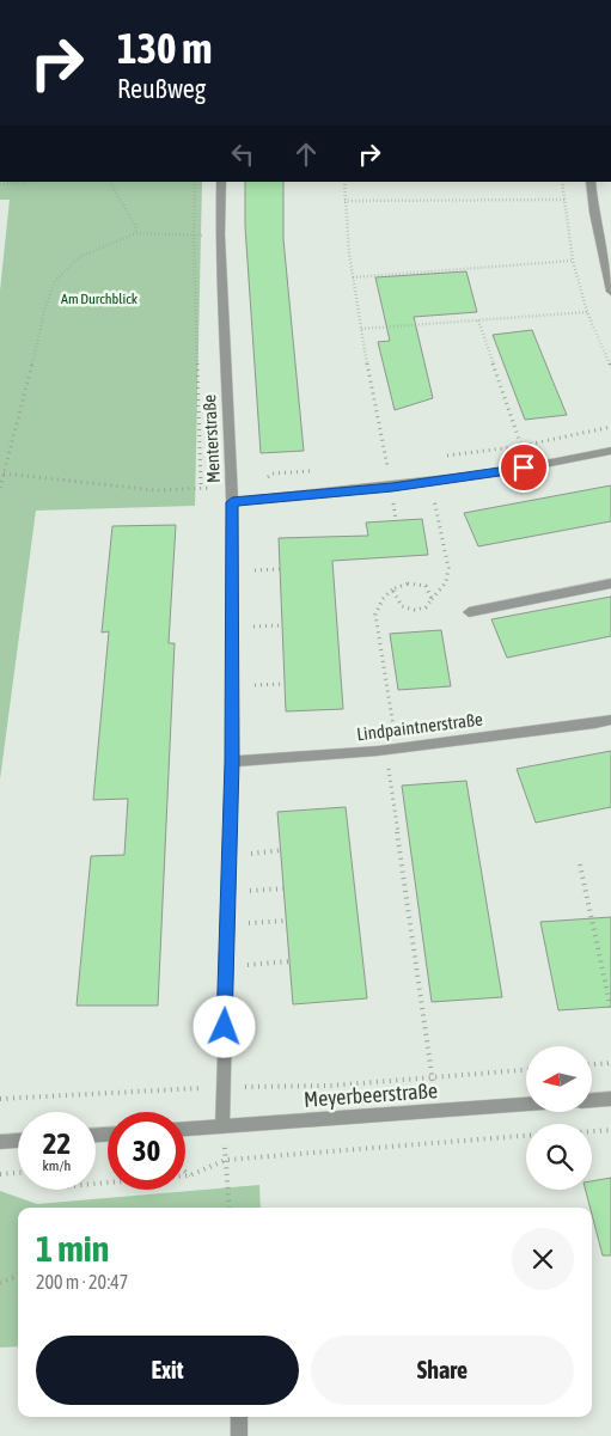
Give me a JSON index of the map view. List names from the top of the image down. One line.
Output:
{"streets":{"street":["Menterstraße","Lindpaintnerstraße","Meyerbeerstraße"]},"crossings":[["Menterstraße","Lindpaintnerstraße"],["Menterstraße","Meyerbeerstraße"]],"parks":["Am Durchblick"],"north":"left","page":{"turn":["130 m","Reußweg"],"speed":"22 km/h","limit":"30","heading":["1 min","200 m · 20:47"],"buttons":["Exit","Share"]}}
